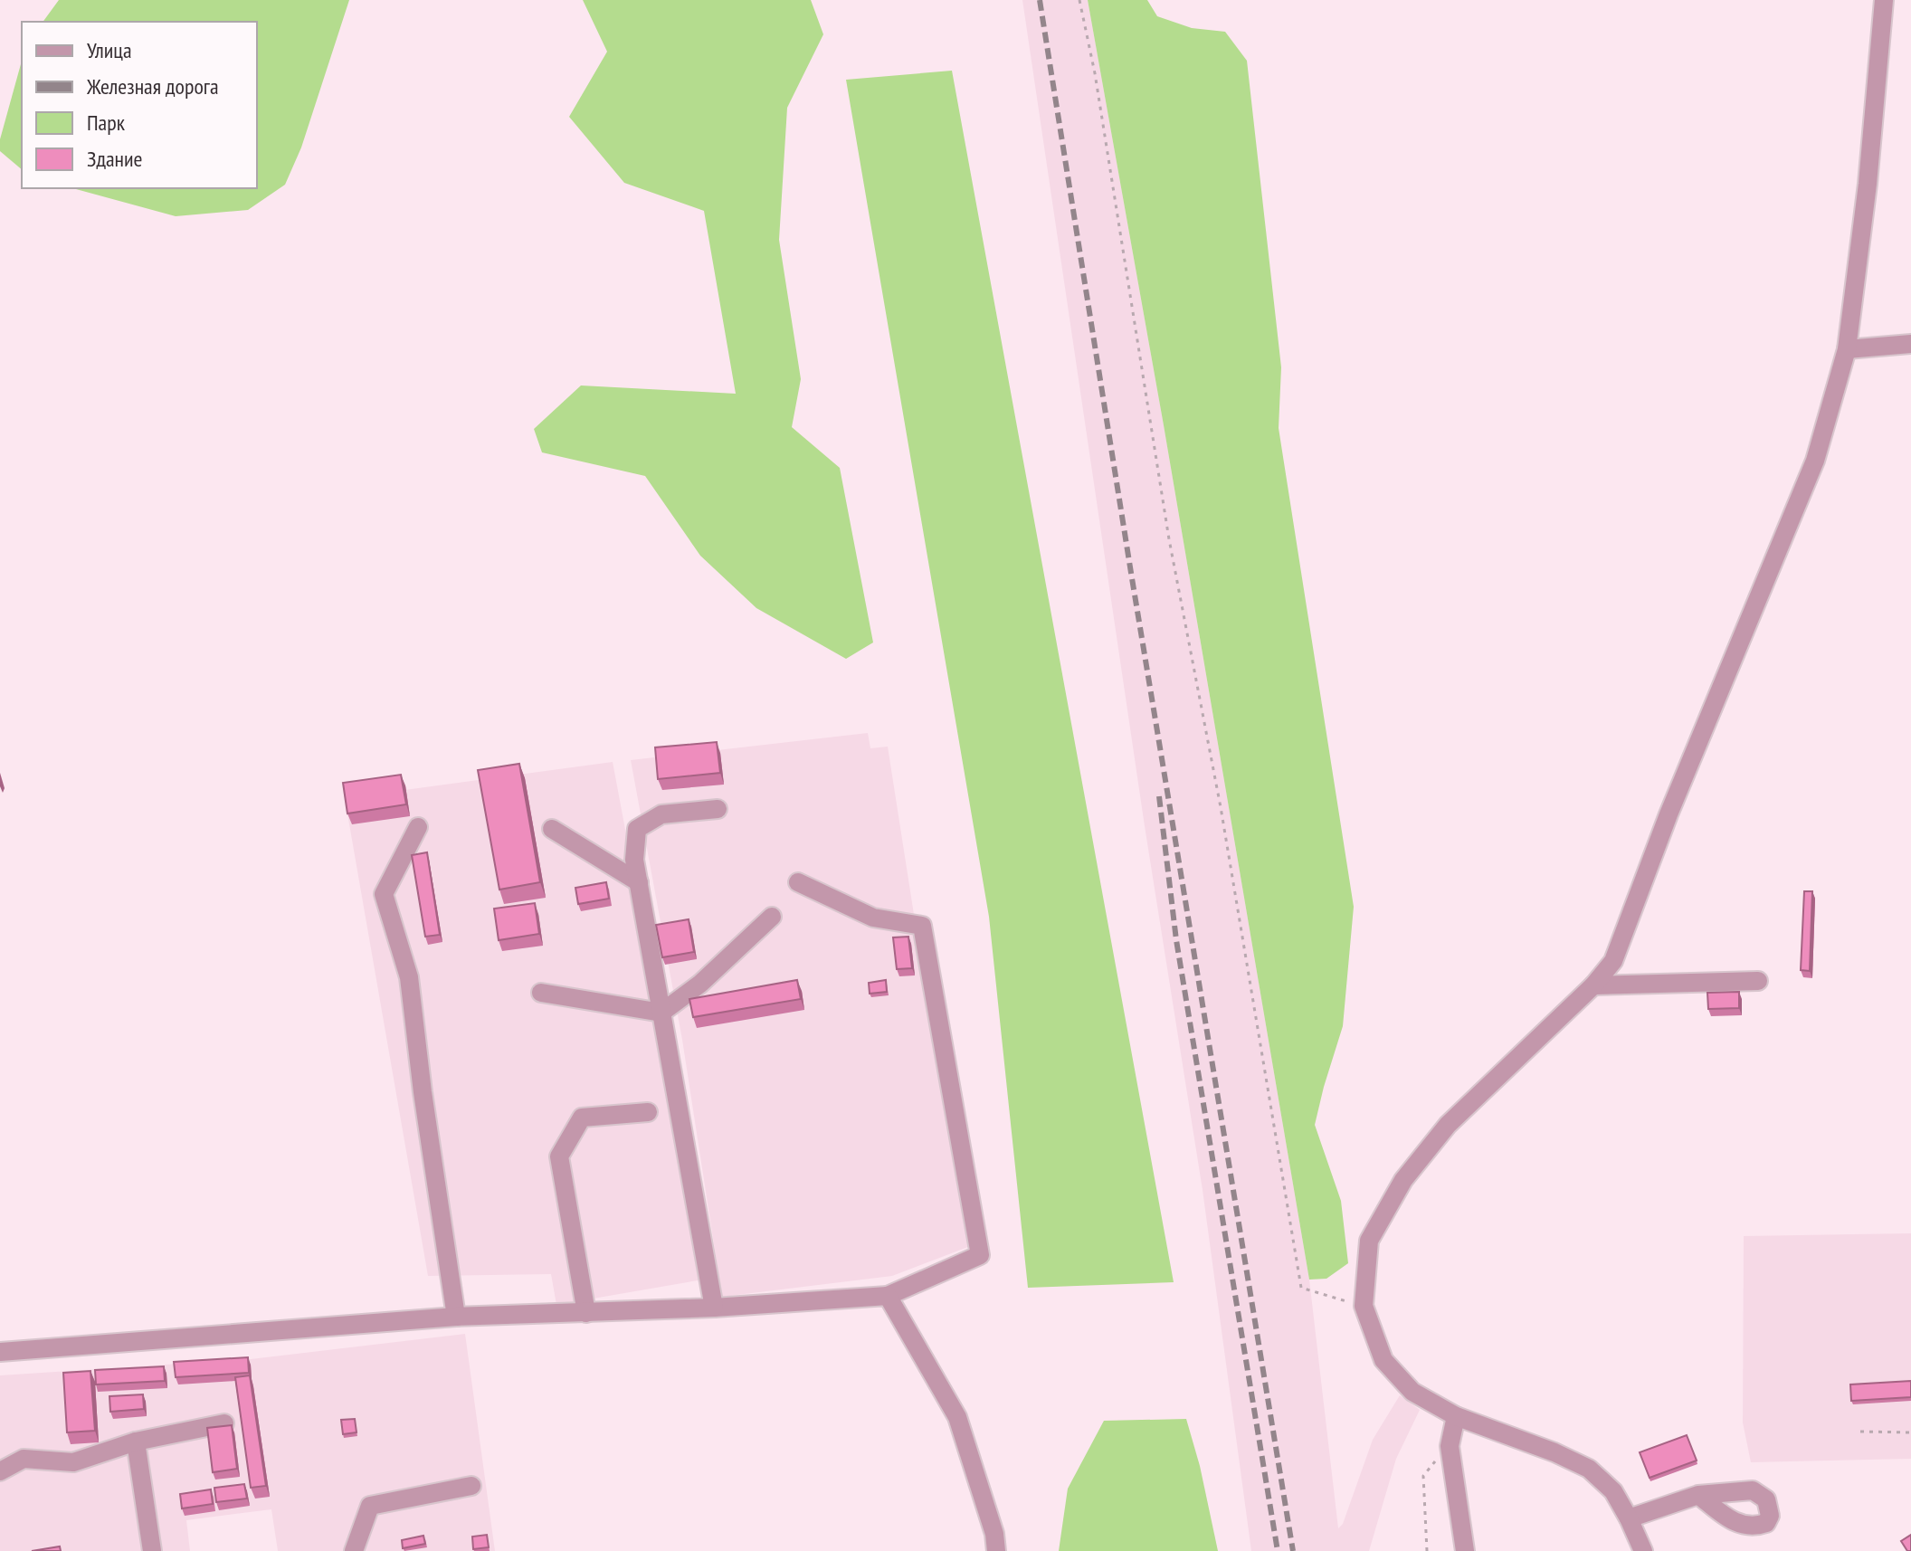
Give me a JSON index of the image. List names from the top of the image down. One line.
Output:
{"legend":["Улица","Железная дорога","Парк","Здание"]}
